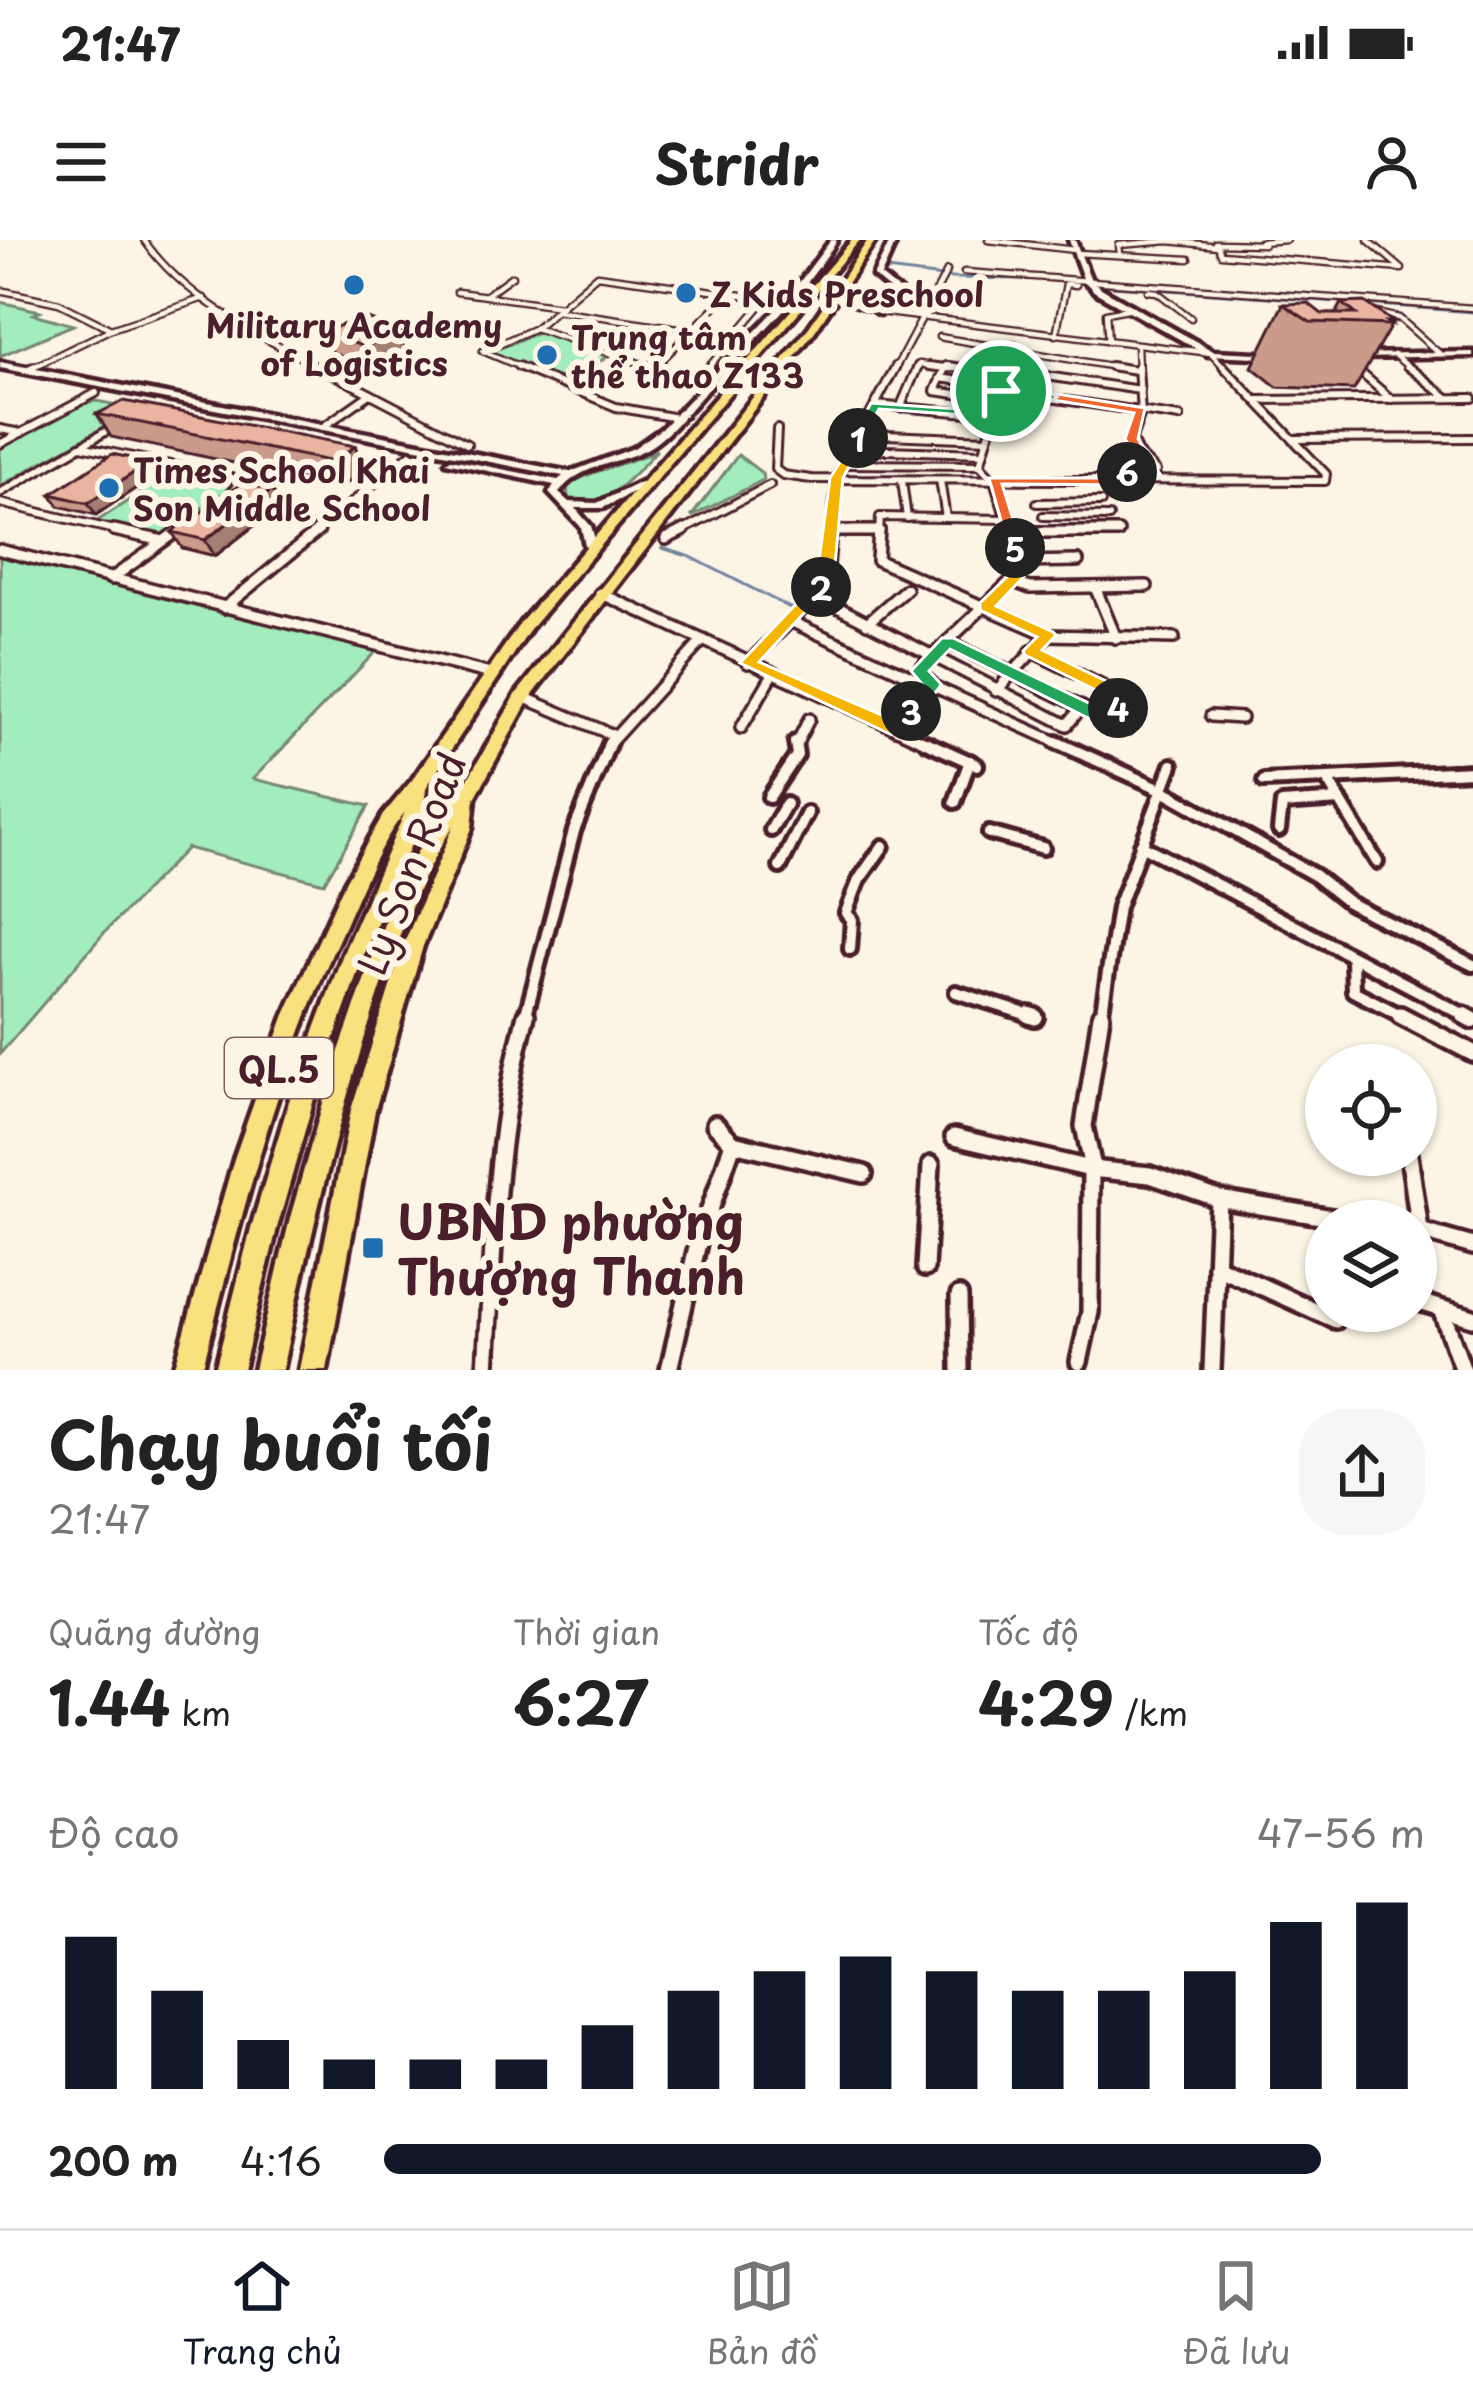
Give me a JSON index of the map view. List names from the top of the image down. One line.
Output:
{"streets":{"highway":["Ly Son Road","QL.5"]},"crossings":[["Ly Son Road","QL.5"]],"places":{"other":["Military Academy of Logistics","Z Kids Preschool","Trung tâm thể thao Z133","Times School Khai Son Middle School"],"transit":["UBND phường Thượng Thanh"]},"page":{"status":"21:47","header":"Stridr","pins":["1","6","5","2","4","3"],"heading":["Chạy buổi tối","21:47"],"stats":[["Quãng đường","1.44 km"],["Thời gian","6:27"],["Tốc độ","4:29 /km"]],"chart":["Độ cao","47–56 m"],"list":[{"name":"200 m","note":"4:16"}],"tabs":["Trang chủ","Bản đồ","Đã lưu"]}}
